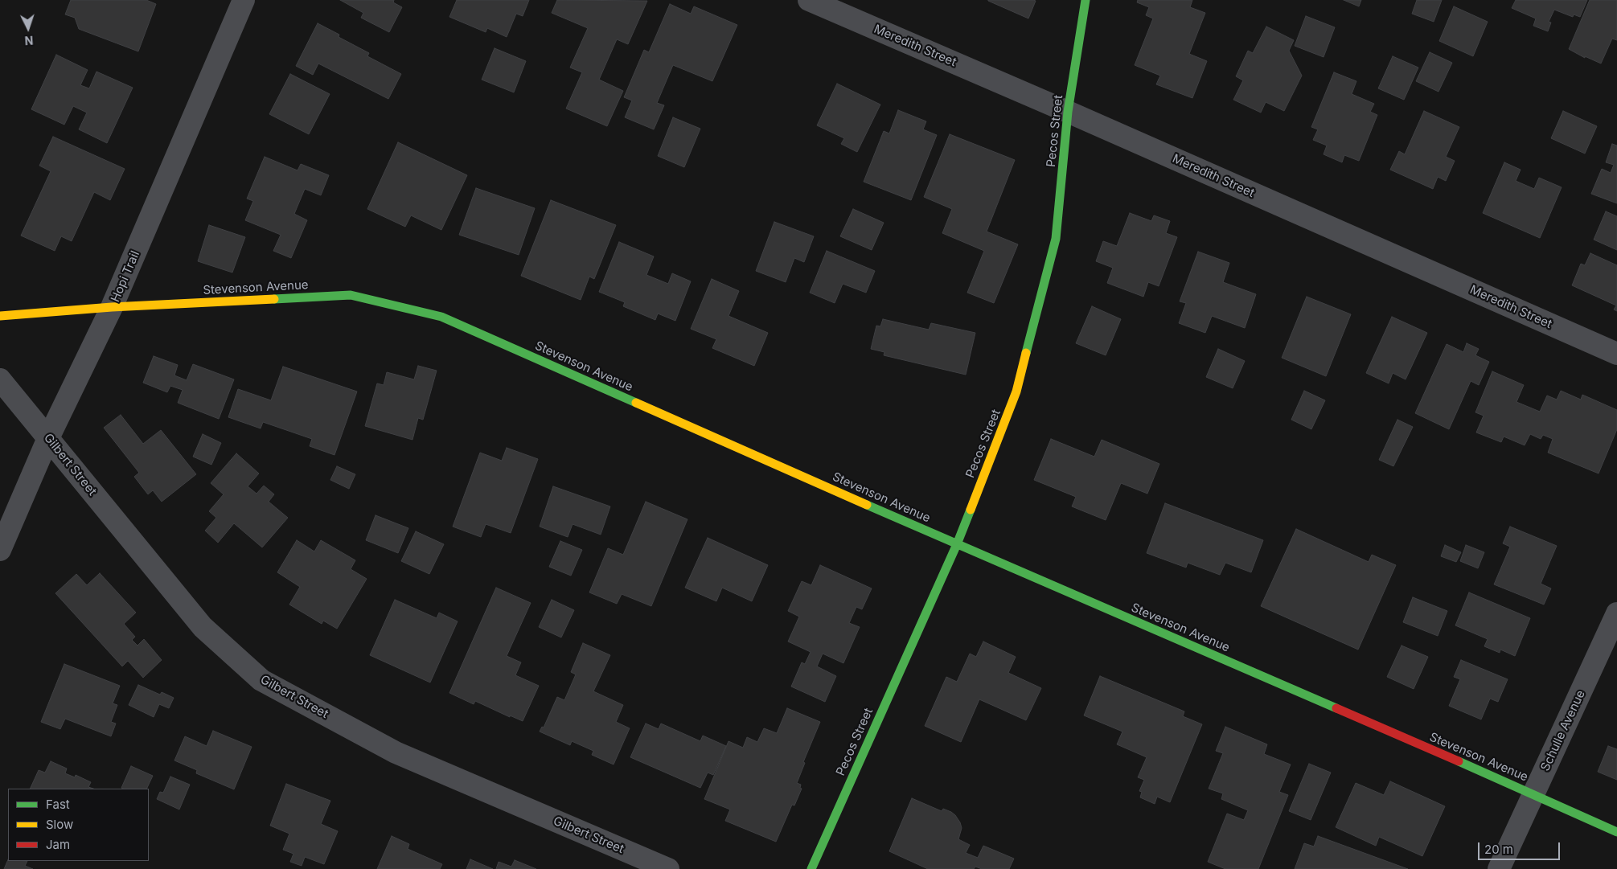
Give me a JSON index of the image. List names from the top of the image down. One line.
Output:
{"streets":{"street":["Meredith Street","Pecos Street","Hopi Trail","Stevenson Avenue","Gilbert Street","Schulle Avenue"]},"crossings":[["Meredith Street","Pecos Street"],["Pecos Street","Stevenson Avenue"],["Hopi Trail","Stevenson Avenue"],["Hopi Trail","Gilbert Street"],["Stevenson Avenue","Schulle Avenue"]],"legend":["Fast","Slow","Jam"],"scale_bar":"20 m","north":"bottom"}
